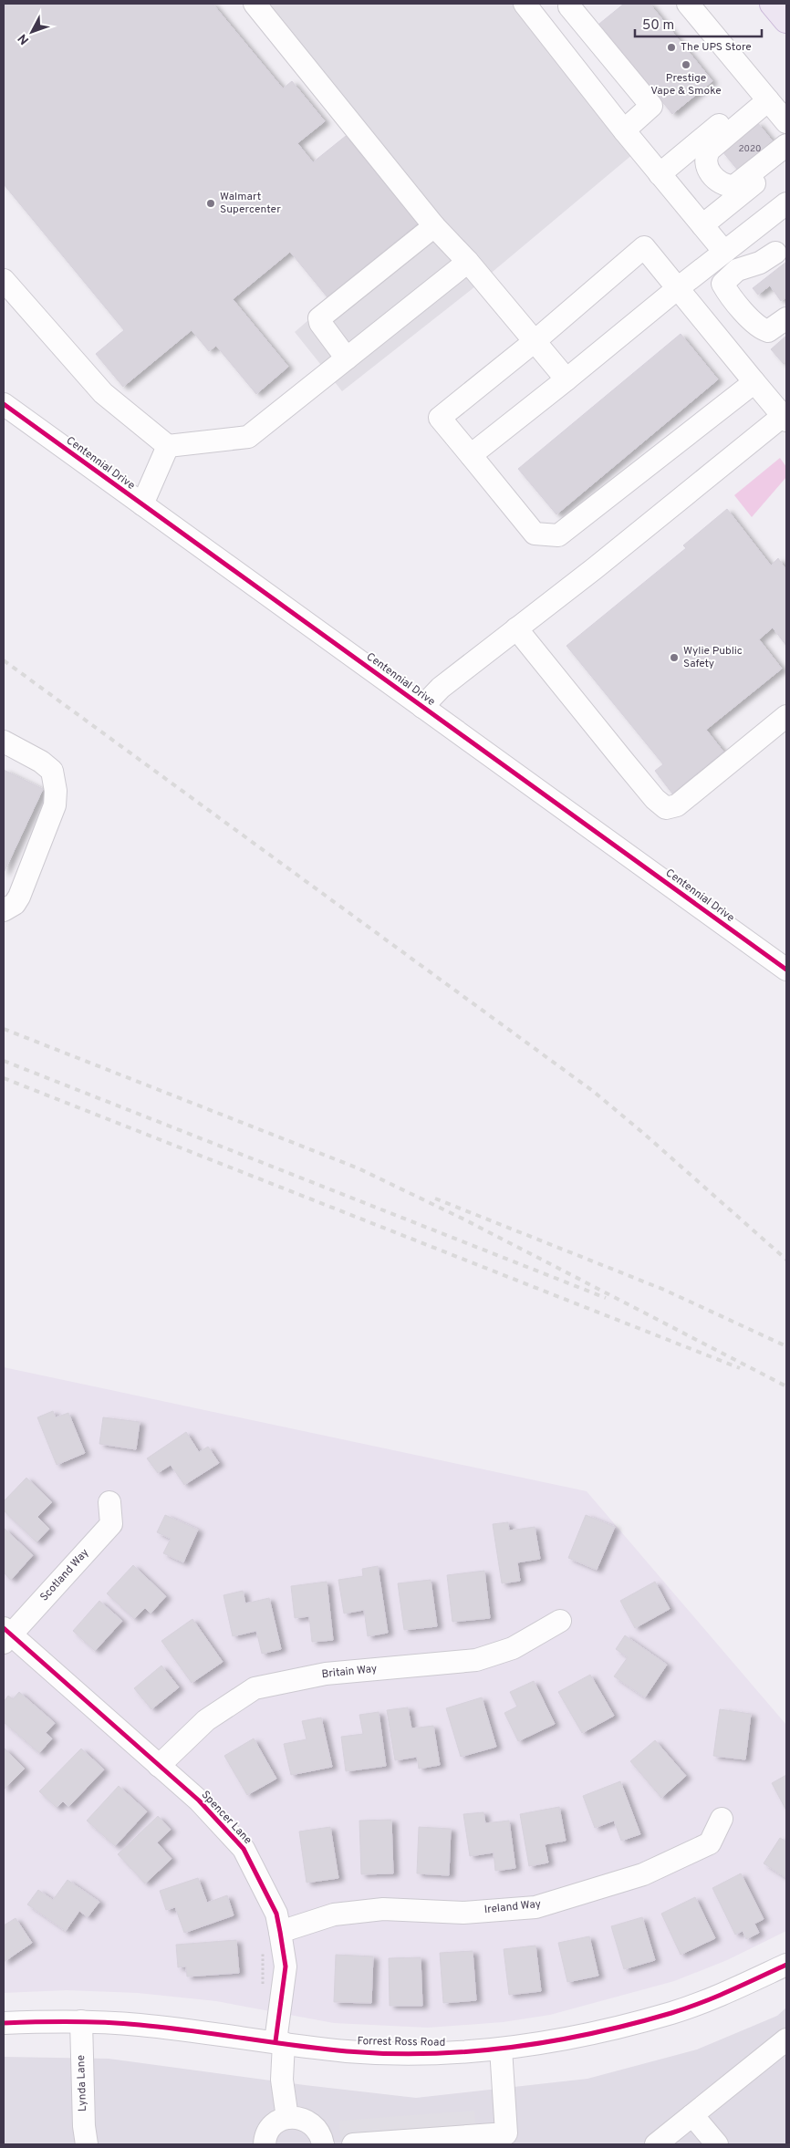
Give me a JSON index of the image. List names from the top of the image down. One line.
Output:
{"streets":{"street":["Centennial Drive","Scotland Way","Britain Way","Spencer Lane","Ireland Way","Forrest Ross Road","Lynda Lane"]},"crossings":[["Scotland Way","Spencer Lane"],["Britain Way","Spencer Lane"],["Spencer Lane","Ireland Way"],["Spencer Lane","Forrest Ross Road"],["Forrest Ross Road","Lynda Lane"]],"places":["The UPS Store","Prestige Vape & Smoke","Walmart Supercenter","Wylie Public Safety"],"house_numbers":["2020"],"scale_bar":"50 m","north":"bottom left"}
